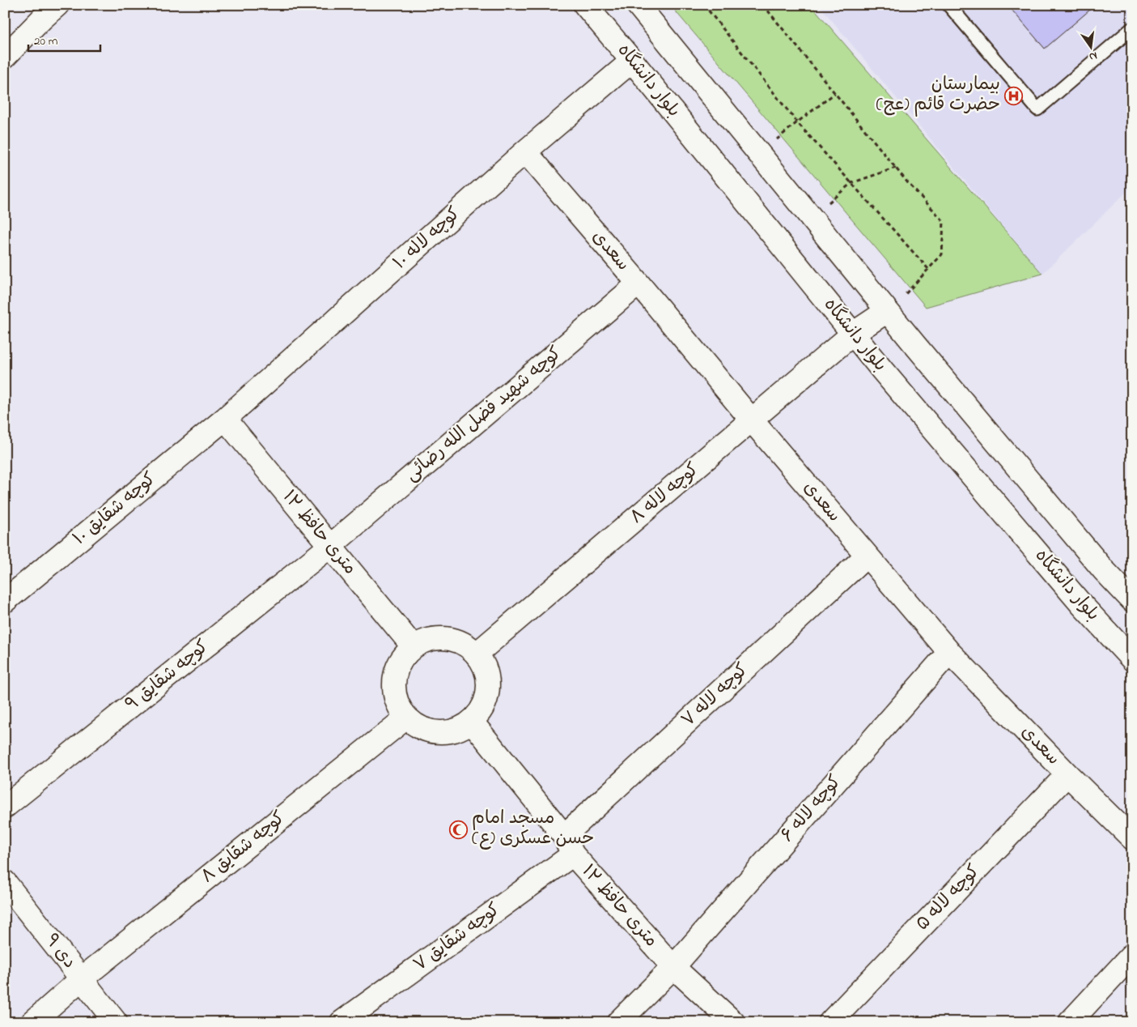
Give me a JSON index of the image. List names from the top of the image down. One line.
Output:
{"streets":{"street":["بلوار دانشگاه","کوچه لاله ۱۰","سعدی","کوچه شهید فضل الله رضائی","کوچه لاله ۸","کوچه شقایق ۱۰","۱۲ متری حافظ","کوچه شقایق ۹","کوچه لاله ۷","کوچه لاله ۶","کوچه شقایق ۸","کوچه لاله ۵","کوچه شقایق ۷","۹ دی"]},"crossings":[["بلوار دانشگاه","کوچه لاله ۱۰"],["بلوار دانشگاه","کوچه لاله ۸"],["کوچه لاله ۱۰","سعدی"],["کوچه لاله ۱۰","کوچه شقایق ۱۰"],["کوچه لاله ۱۰","۱۲ متری حافظ"],["سعدی","کوچه شهید فضل الله رضائی"],["سعدی","کوچه لاله ۸"],["سعدی","کوچه لاله ۷"],["سعدی","کوچه لاله ۶"],["سعدی","کوچه لاله ۵"],["کوچه شهید فضل الله رضائی","۱۲ متری حافظ"],["کوچه شهید فضل الله رضائی","کوچه شقایق ۹"],["کوچه لاله ۸","۱۲ متری حافظ"],["کوچه لاله ۸","کوچه شقایق ۸"],["کوچه شقایق ۱۰","۱۲ متری حافظ"],["۱۲ متری حافظ","کوچه شقایق ۹"],["۱۲ متری حافظ","کوچه لاله ۷"],["۱۲ متری حافظ","کوچه لاله ۶"],["۱۲ متری حافظ","کوچه شقایق ۸"],["۱۲ متری حافظ","کوچه شقایق ۷"],["کوچه لاله ۷","کوچه شقایق ۷"],["کوچه شقایق ۸","۹ دی"]],"places":{"hospital":["بیمارستان حضرت قائم (عج)"],"mosque":["مسجد امام حسن عسکری (ع)"]},"scale_bar":"20 m","north":"bottom"}
